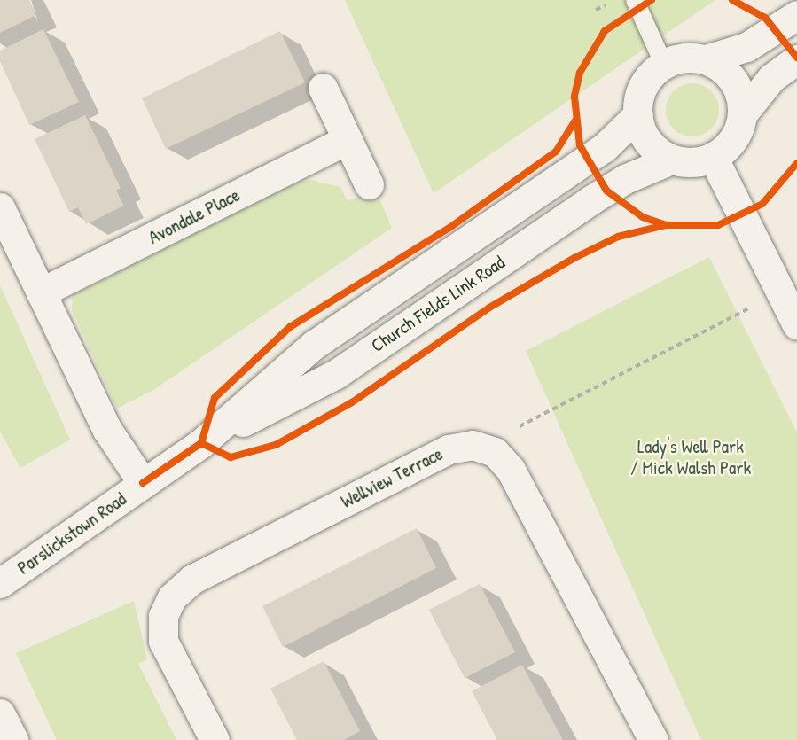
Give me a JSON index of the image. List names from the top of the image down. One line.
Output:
{"streets":{"street":["Avondale Place","Church Fields Link Road","Wellview Terrace","Parslickstown Road"]},"crossings":[["Church Fields Link Road","Parslickstown Road"]],"parks":["Lady's Well Park / Mick Walsh Park"]}
